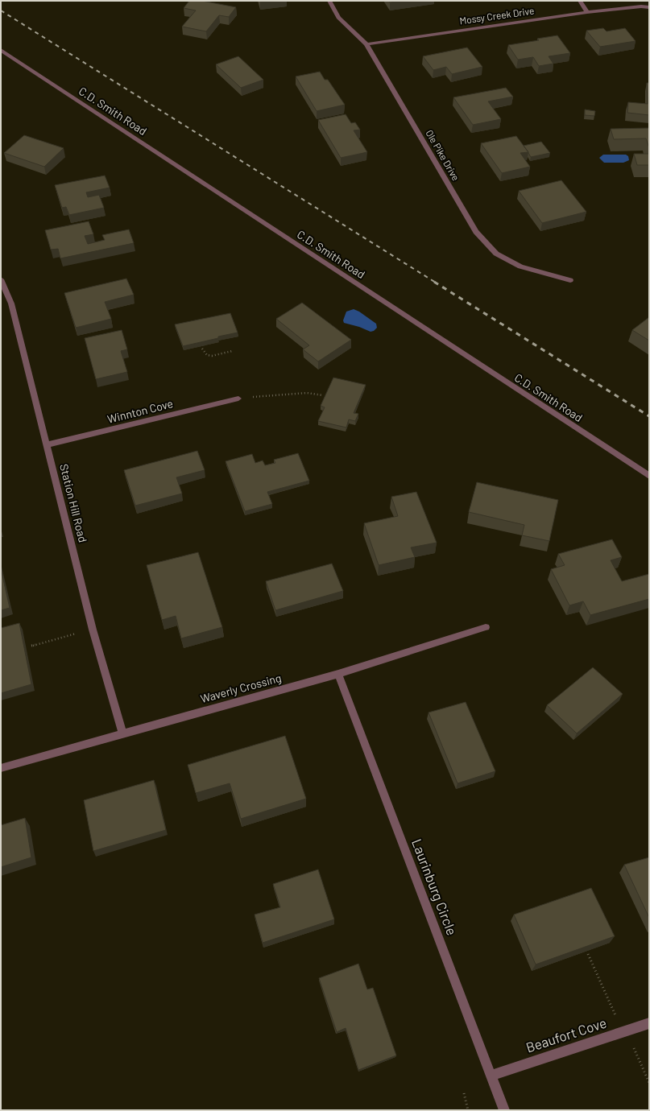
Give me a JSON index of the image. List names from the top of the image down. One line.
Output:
{"streets":{"street":["Mossy Creek Drive","C.D. Smith Road","Ole Pike Drive","Winnton Cove","Station Hill Road","Waverly Crossing","Laurinburg Circle","Beaufort Cove"]},"crossings":[["Mossy Creek Drive","Ole Pike Drive"],["Winnton Cove","Station Hill Road"],["Station Hill Road","Waverly Crossing"],["Waverly Crossing","Laurinburg Circle"],["Laurinburg Circle","Beaufort Cove"]]}
